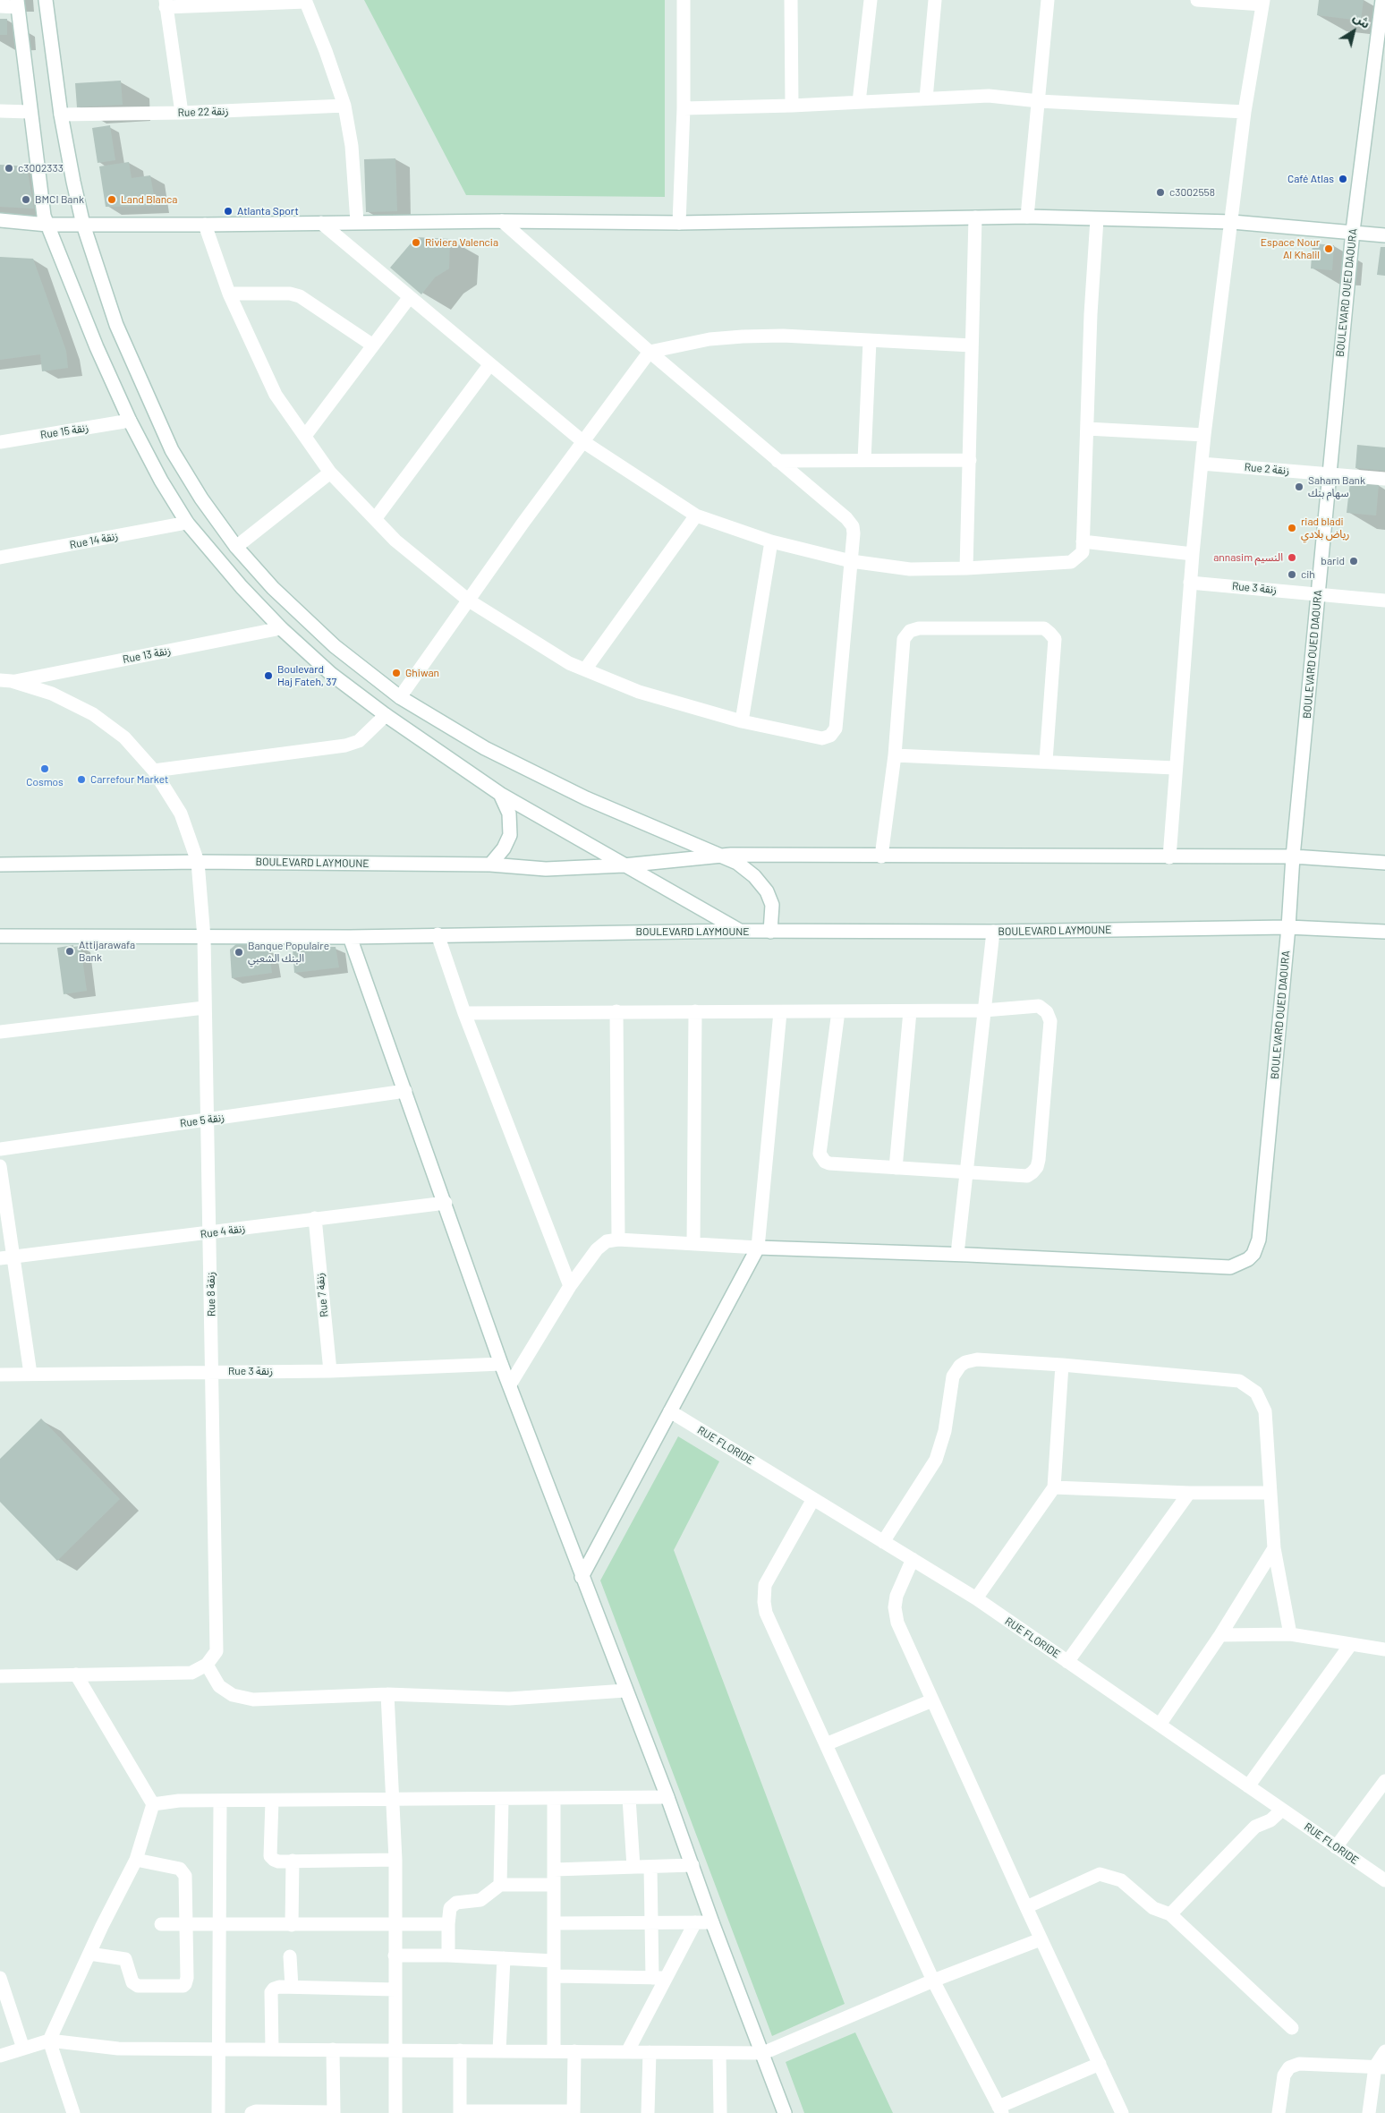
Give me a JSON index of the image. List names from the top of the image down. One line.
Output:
{"streets":{"street":["Rue 22 زنقة","BOULEVARD OUED DAOURA","Rue 15 زنقة","Rue 2 زنقة","Rue 14 زنقة","Rue 3 زنقة","Rue 13 زنقة","BOULEVARD LAYMOUNE","Rue 5 زنقة","Rue 4 زنقة","Rue 8 زنقة","Rue 7 زنقة","RUE FLORIDE"]},"crossings":[["BOULEVARD OUED DAOURA","Rue 2 زنقة"],["BOULEVARD OUED DAOURA","Rue 3 زنقة"],["BOULEVARD OUED DAOURA","BOULEVARD LAYMOUNE"],["Rue 3 زنقة","Rue 8 زنقة"],["Rue 3 زنقة","Rue 7 زنقة"],["Rue 13 زنقة","Rue 8 زنقة"],["BOULEVARD LAYMOUNE","Rue 8 زنقة"],["Rue 5 زنقة","Rue 8 زنقة"],["Rue 4 زنقة","Rue 8 زنقة"],["Rue 4 زنقة","Rue 7 زنقة"]],"places":["c3002333","Café Atlas","c3002558","BMCI Bank","Land Blanca","Atlanta Sport","Riviera Valencia","Espace Nour Al Khalil","Saham Bank سهام بنك","riad bladi رياض بلادي","annasim النسيم","barid","cih","Ghiwan","Boulevard Haj Fateh, 37","Cosmos","Carrefour Market","Attijarawafa Bank","Banque Populaire البنك الشعبي"],"north":"top right"}
